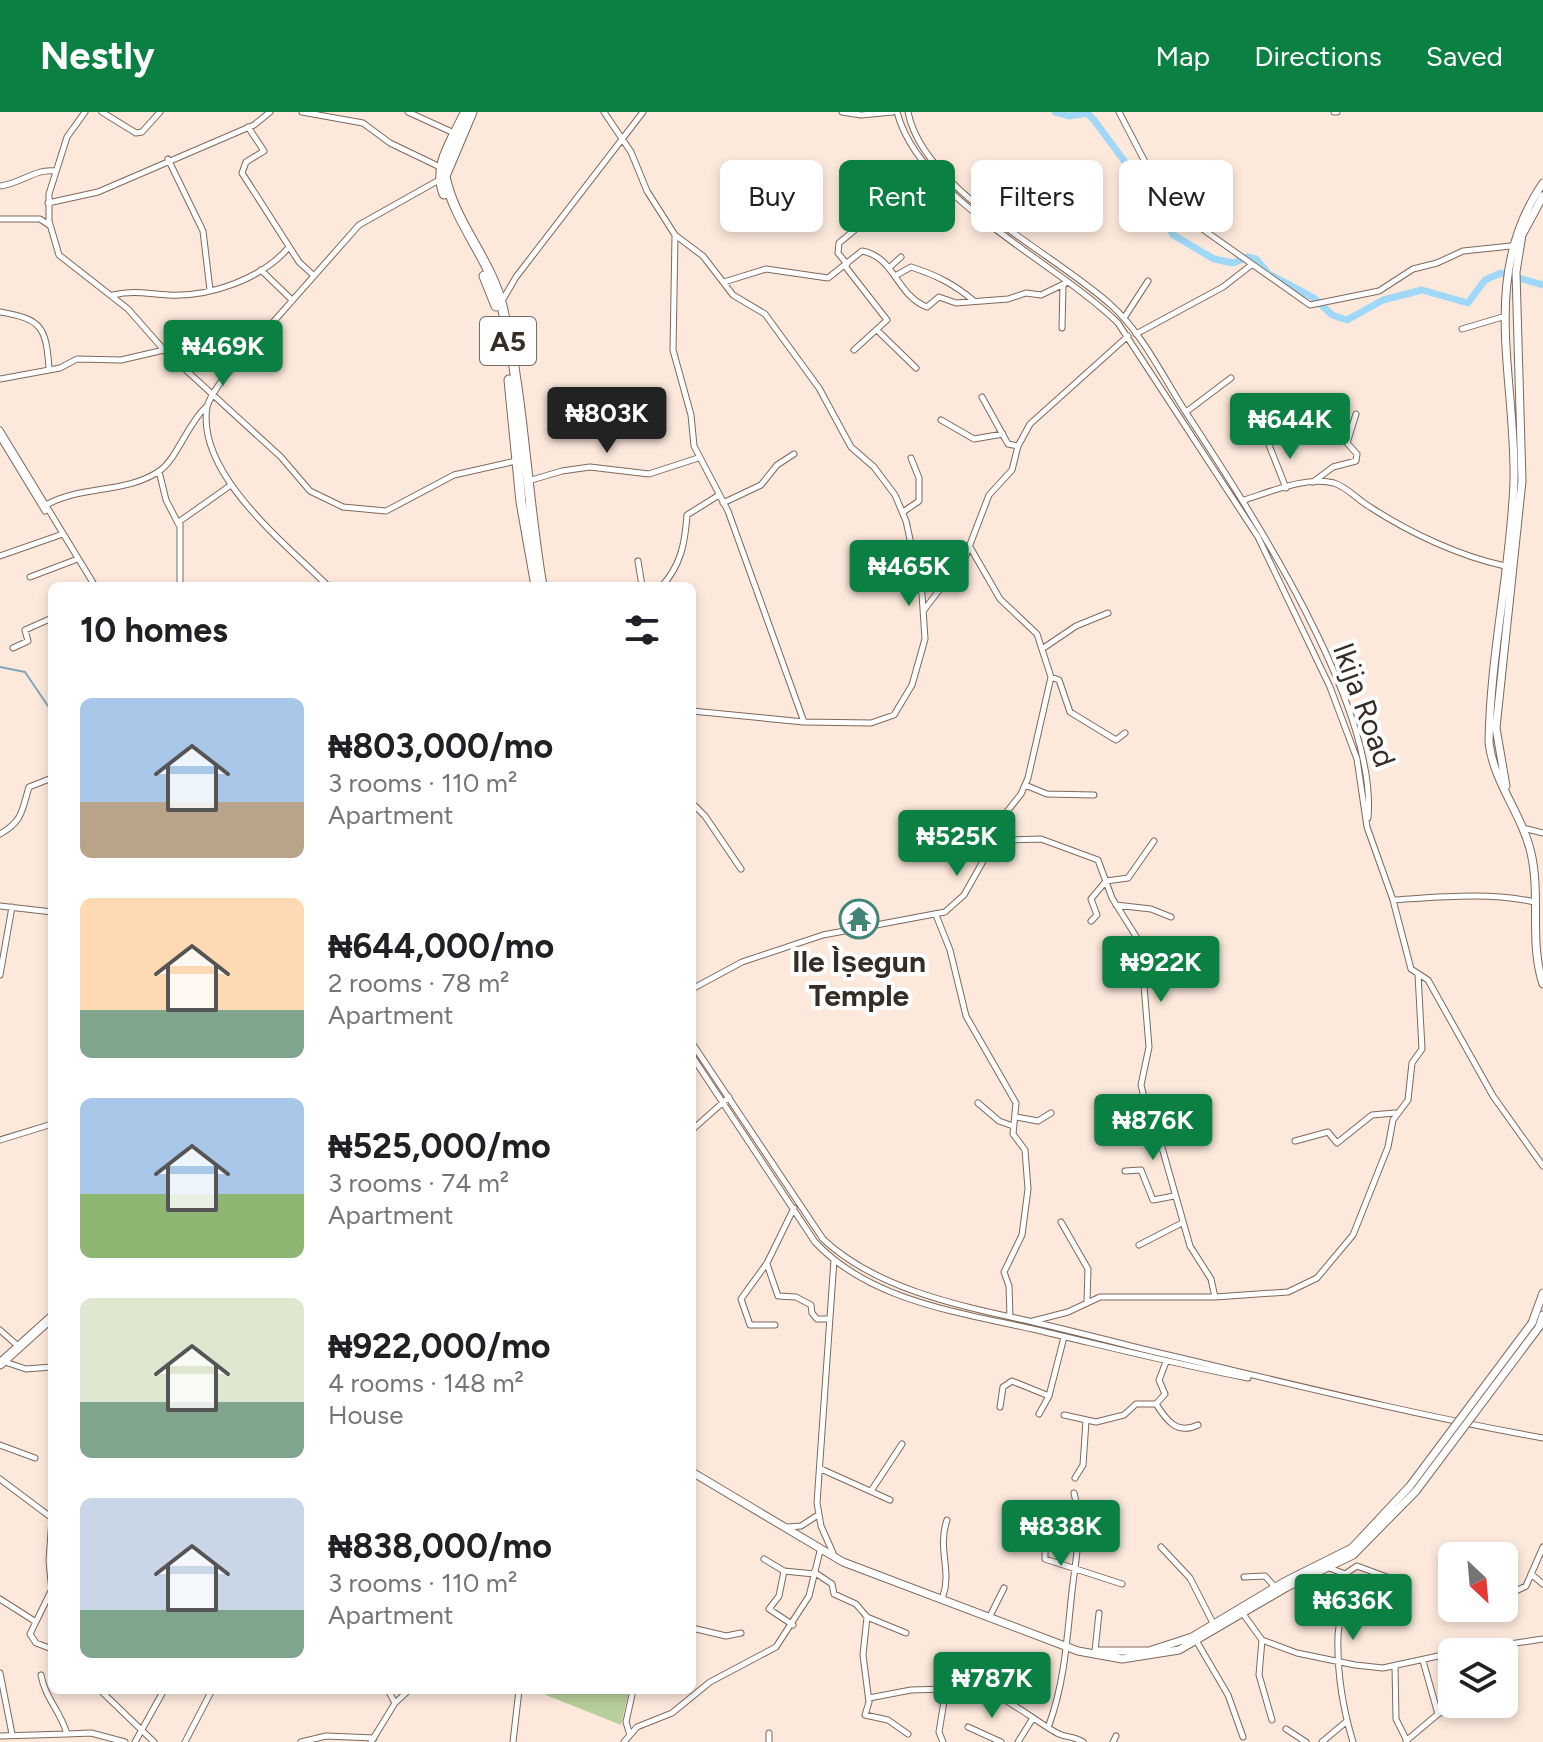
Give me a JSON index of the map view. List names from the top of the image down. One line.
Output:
{"streets":{"highway":["A5"],"street":["Ikija Road"]},"places":{"temple":["Ile Ìṣegun Temple"]},"north":"bottom right","page":{"header":"Nestly","nav":["Map","Directions","Saved"],"chip":["Buy","Rent","Filters","New"],"price":["₦469K","₦803K","₦644K","₦465K","₦525K","₦922K","₦876K","₦838K","₦636K","₦787K"],"heading":"10 homes","list":[{"name":"₦803,000/mo","note":"3 rooms · 110 m² · Apartment"},{"name":"₦644,000/mo","note":"2 rooms · 78 m² · Apartment"},{"name":"₦525,000/mo","note":"3 rooms · 74 m² · Apartment"},{"name":"₦922,000/mo","note":"4 rooms · 148 m² · House"},{"name":"₦838,000/mo","note":"3 rooms · 110 m² · Apartment"}]}}
